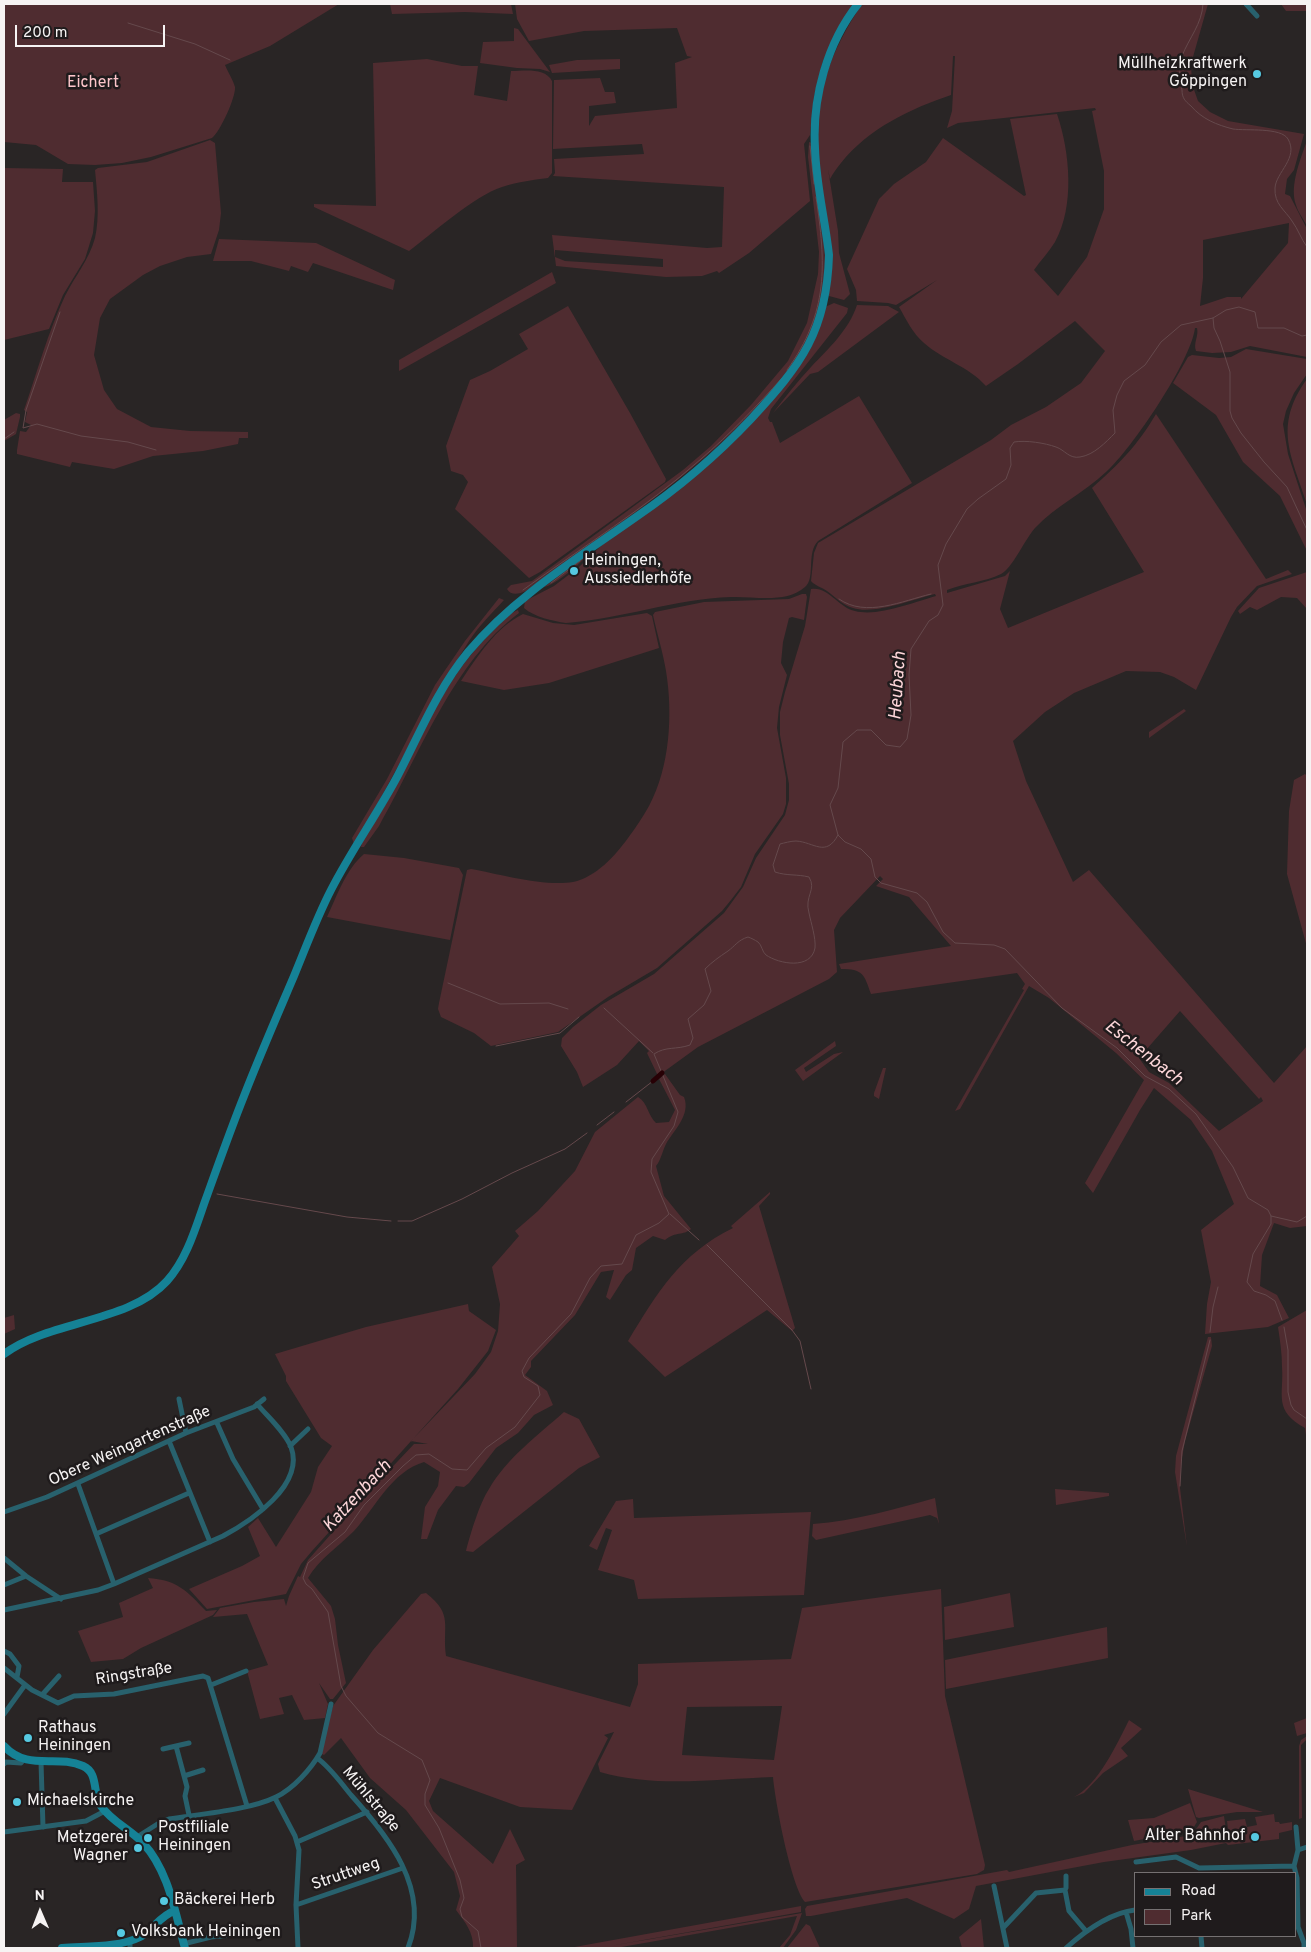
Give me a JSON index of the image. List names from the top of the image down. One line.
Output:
{"streets":{"street":["Obere Weingartenstraße","Ringstraße","Mühlstraße","Struttweg"]},"crossings":[["Mühlstraße","Struttweg"]],"water":["Heubach","Eschenbach","Katzenbach"],"parks":["Eichert"],"places":["Müllheizkraftwerk Göppingen","Heiningen, Aussiedlerhöfe","Rathaus Heiningen","Michaelskirche","Alter Bahnhof","Postfiliale Heiningen","Metzgerei Wagner","Bäckerei Herb","Volksbank Heiningen"],"legend":["Road","Park"],"scale_bar":"200 m","north":"top"}
